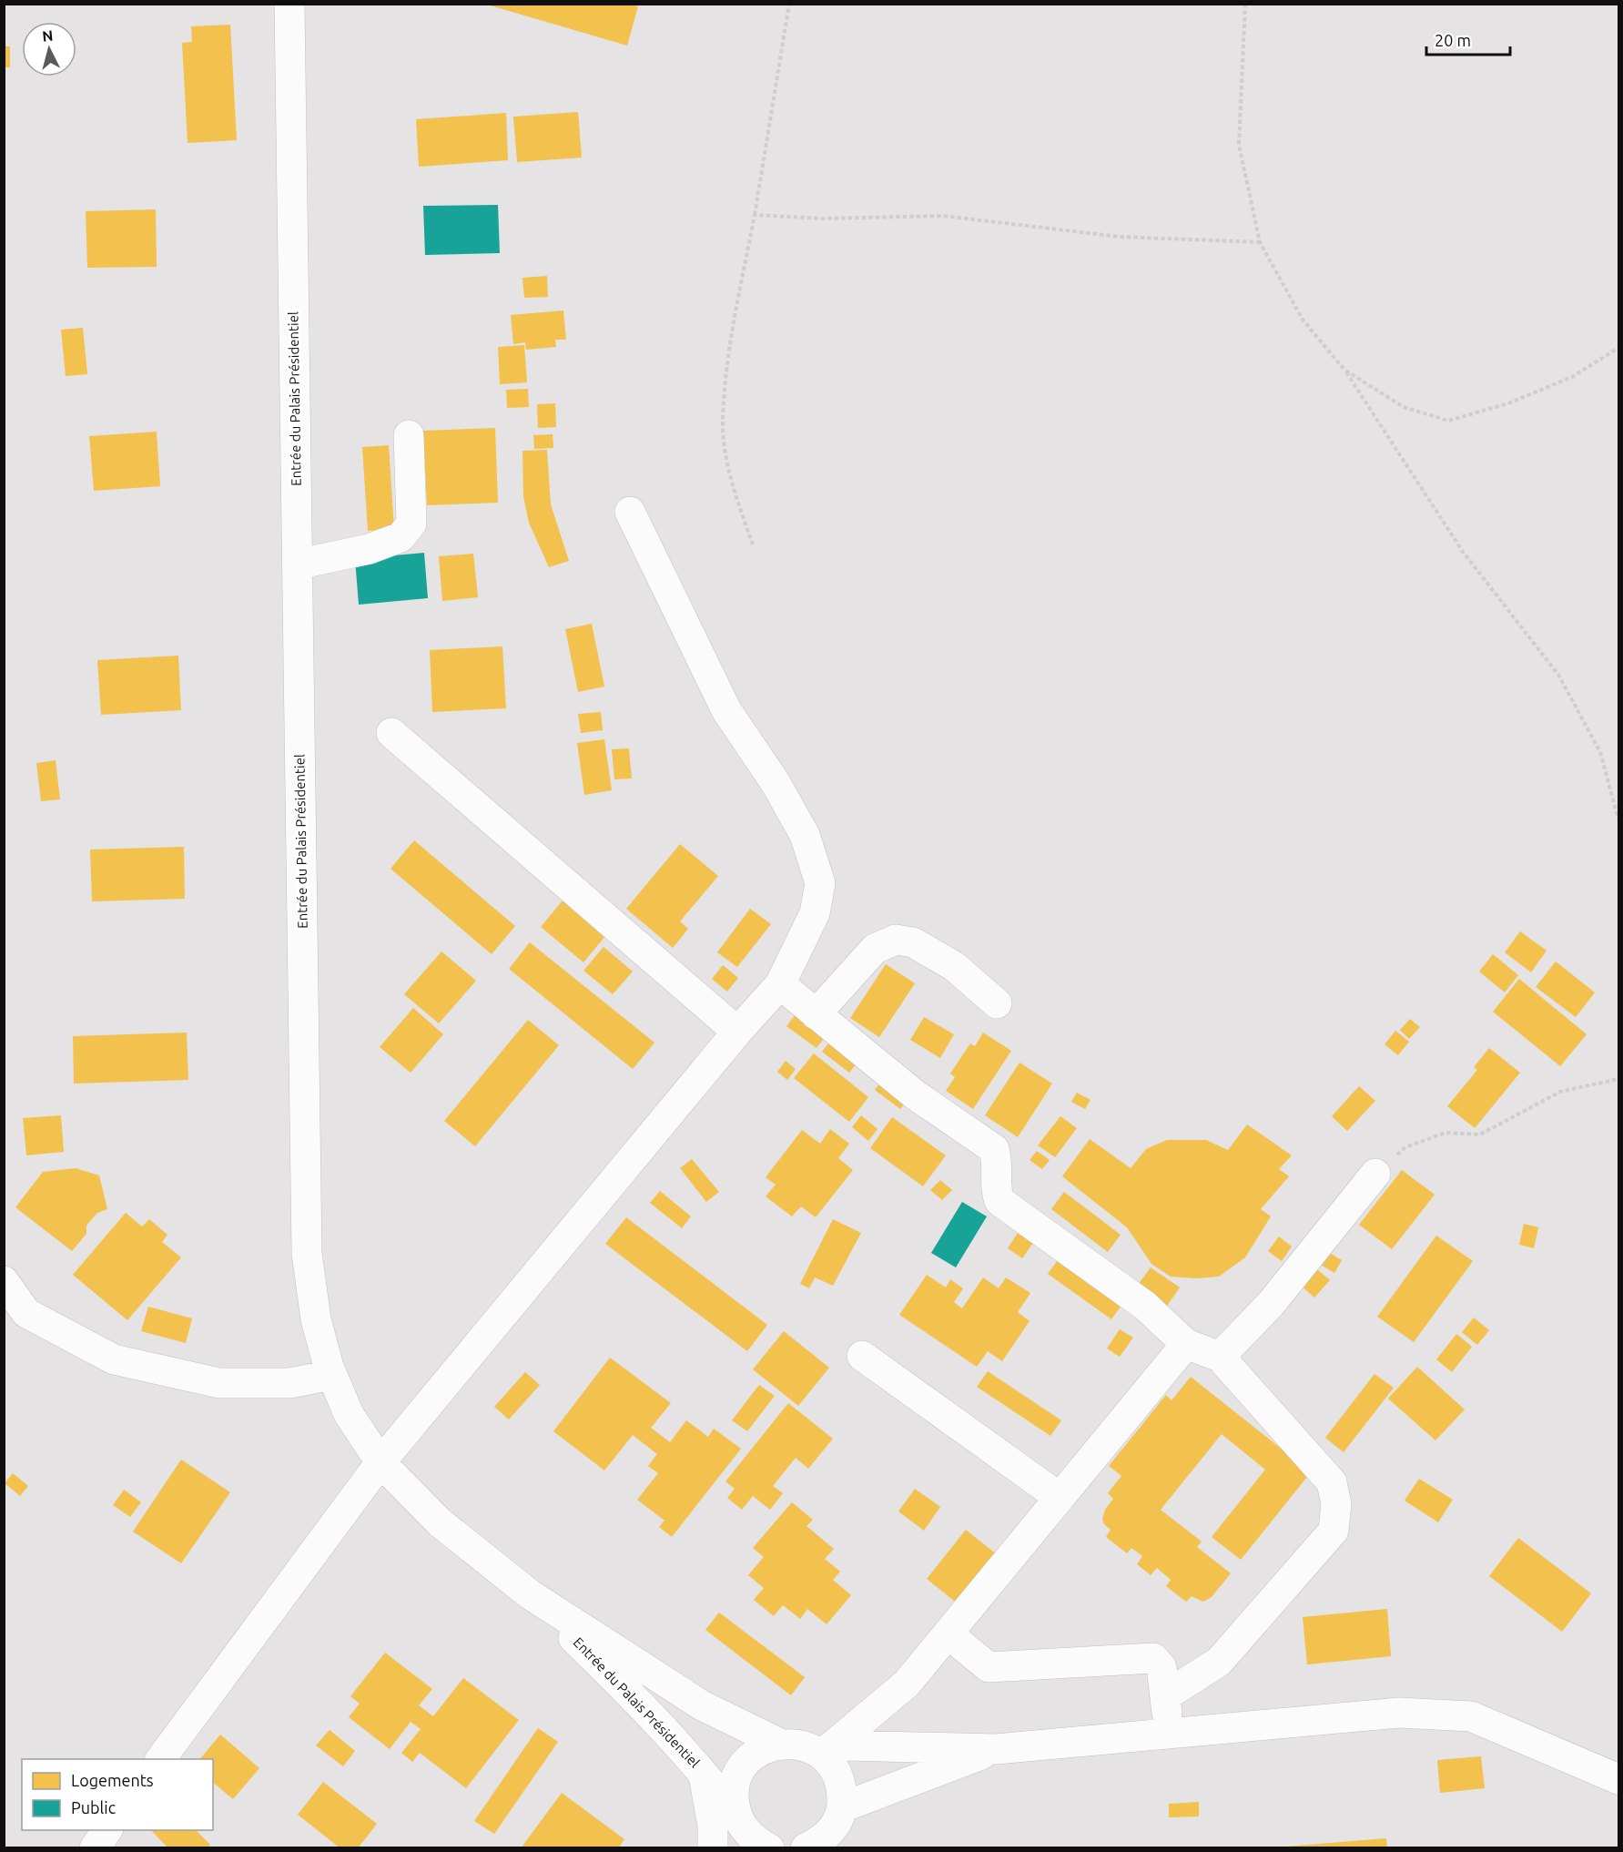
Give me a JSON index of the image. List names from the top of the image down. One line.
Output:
{"streets":{"street":["Entrée du Palais Présidentiel"]},"legend":["Logements","Public"],"scale_bar":"20 m","north":"top"}
